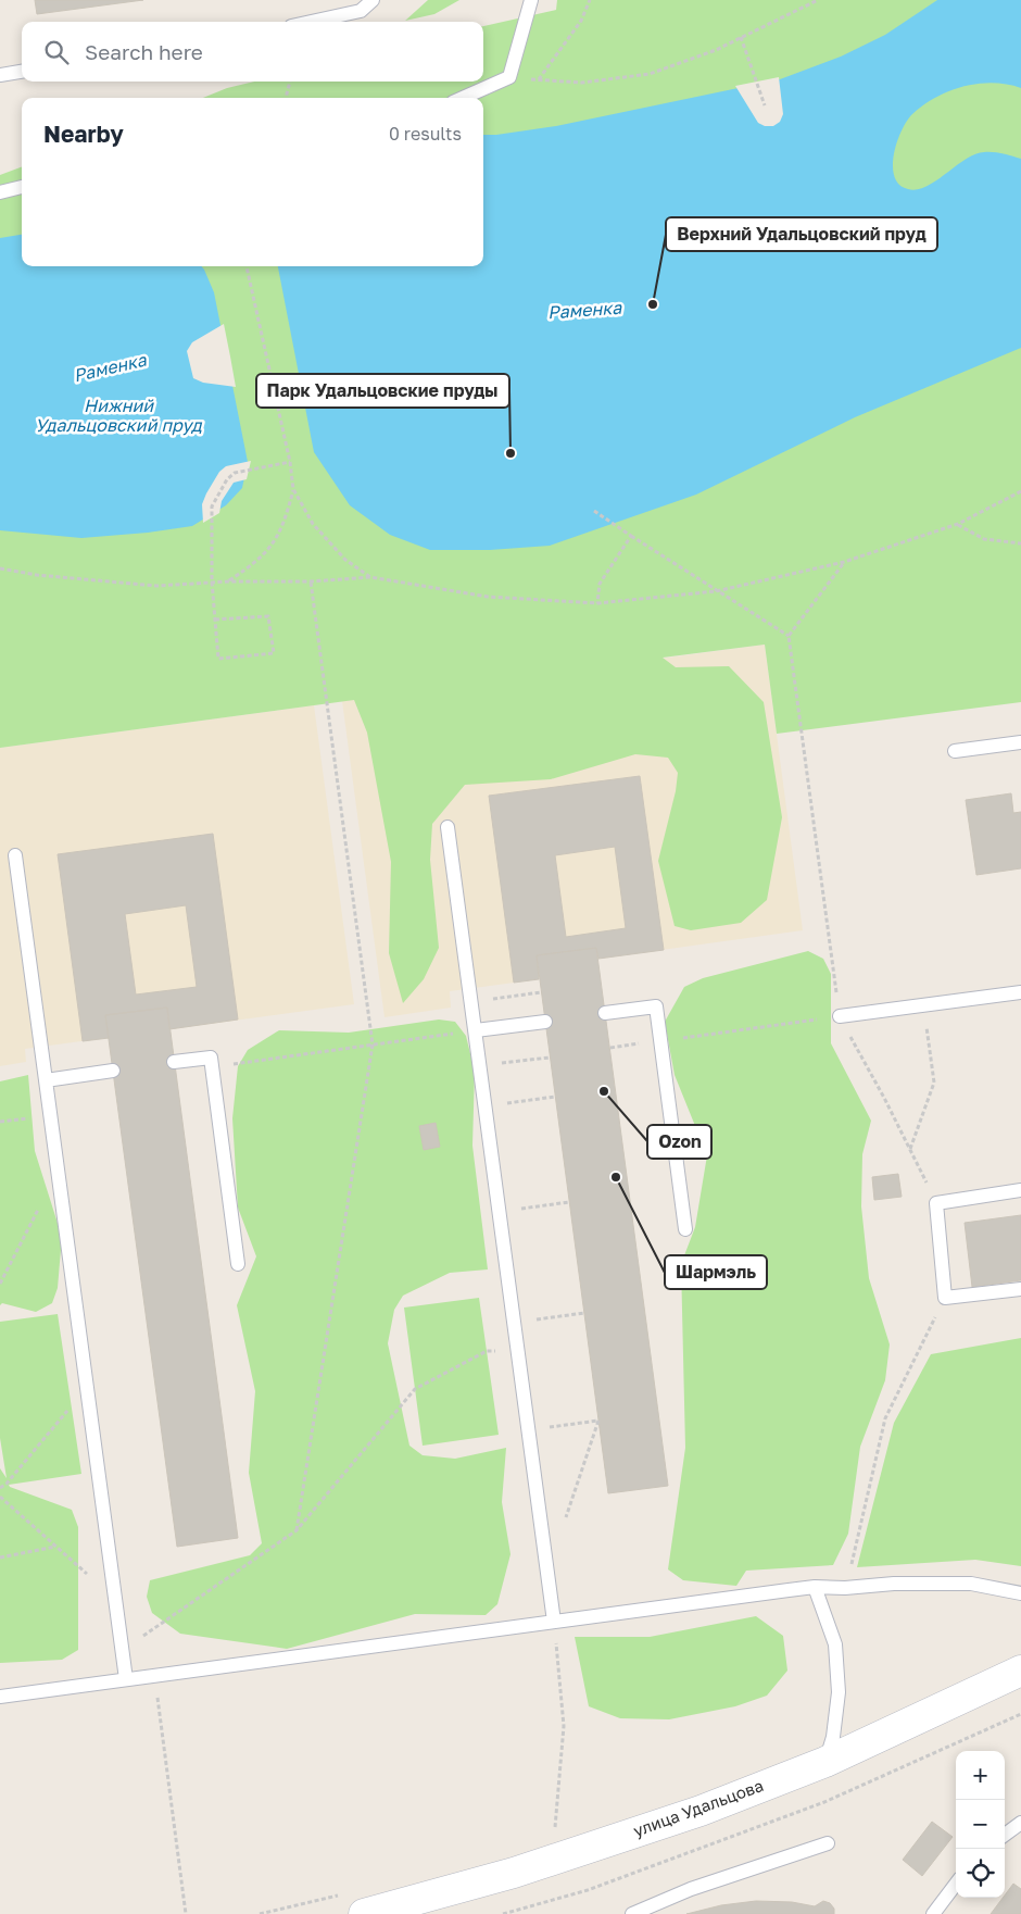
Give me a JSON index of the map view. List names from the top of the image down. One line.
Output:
{"streets":{"street":["улица Удальцова"]},"water":["Раменка","Нижний Удальцовский пруд"],"places":["Верхний Удальцовский пруд","Парк Удальцовские пруды","Ozon","Шармэль"],"page":{"search":"Search here","heading":["Nearby","0 results"],"map_buttons":["+","−"]}}
